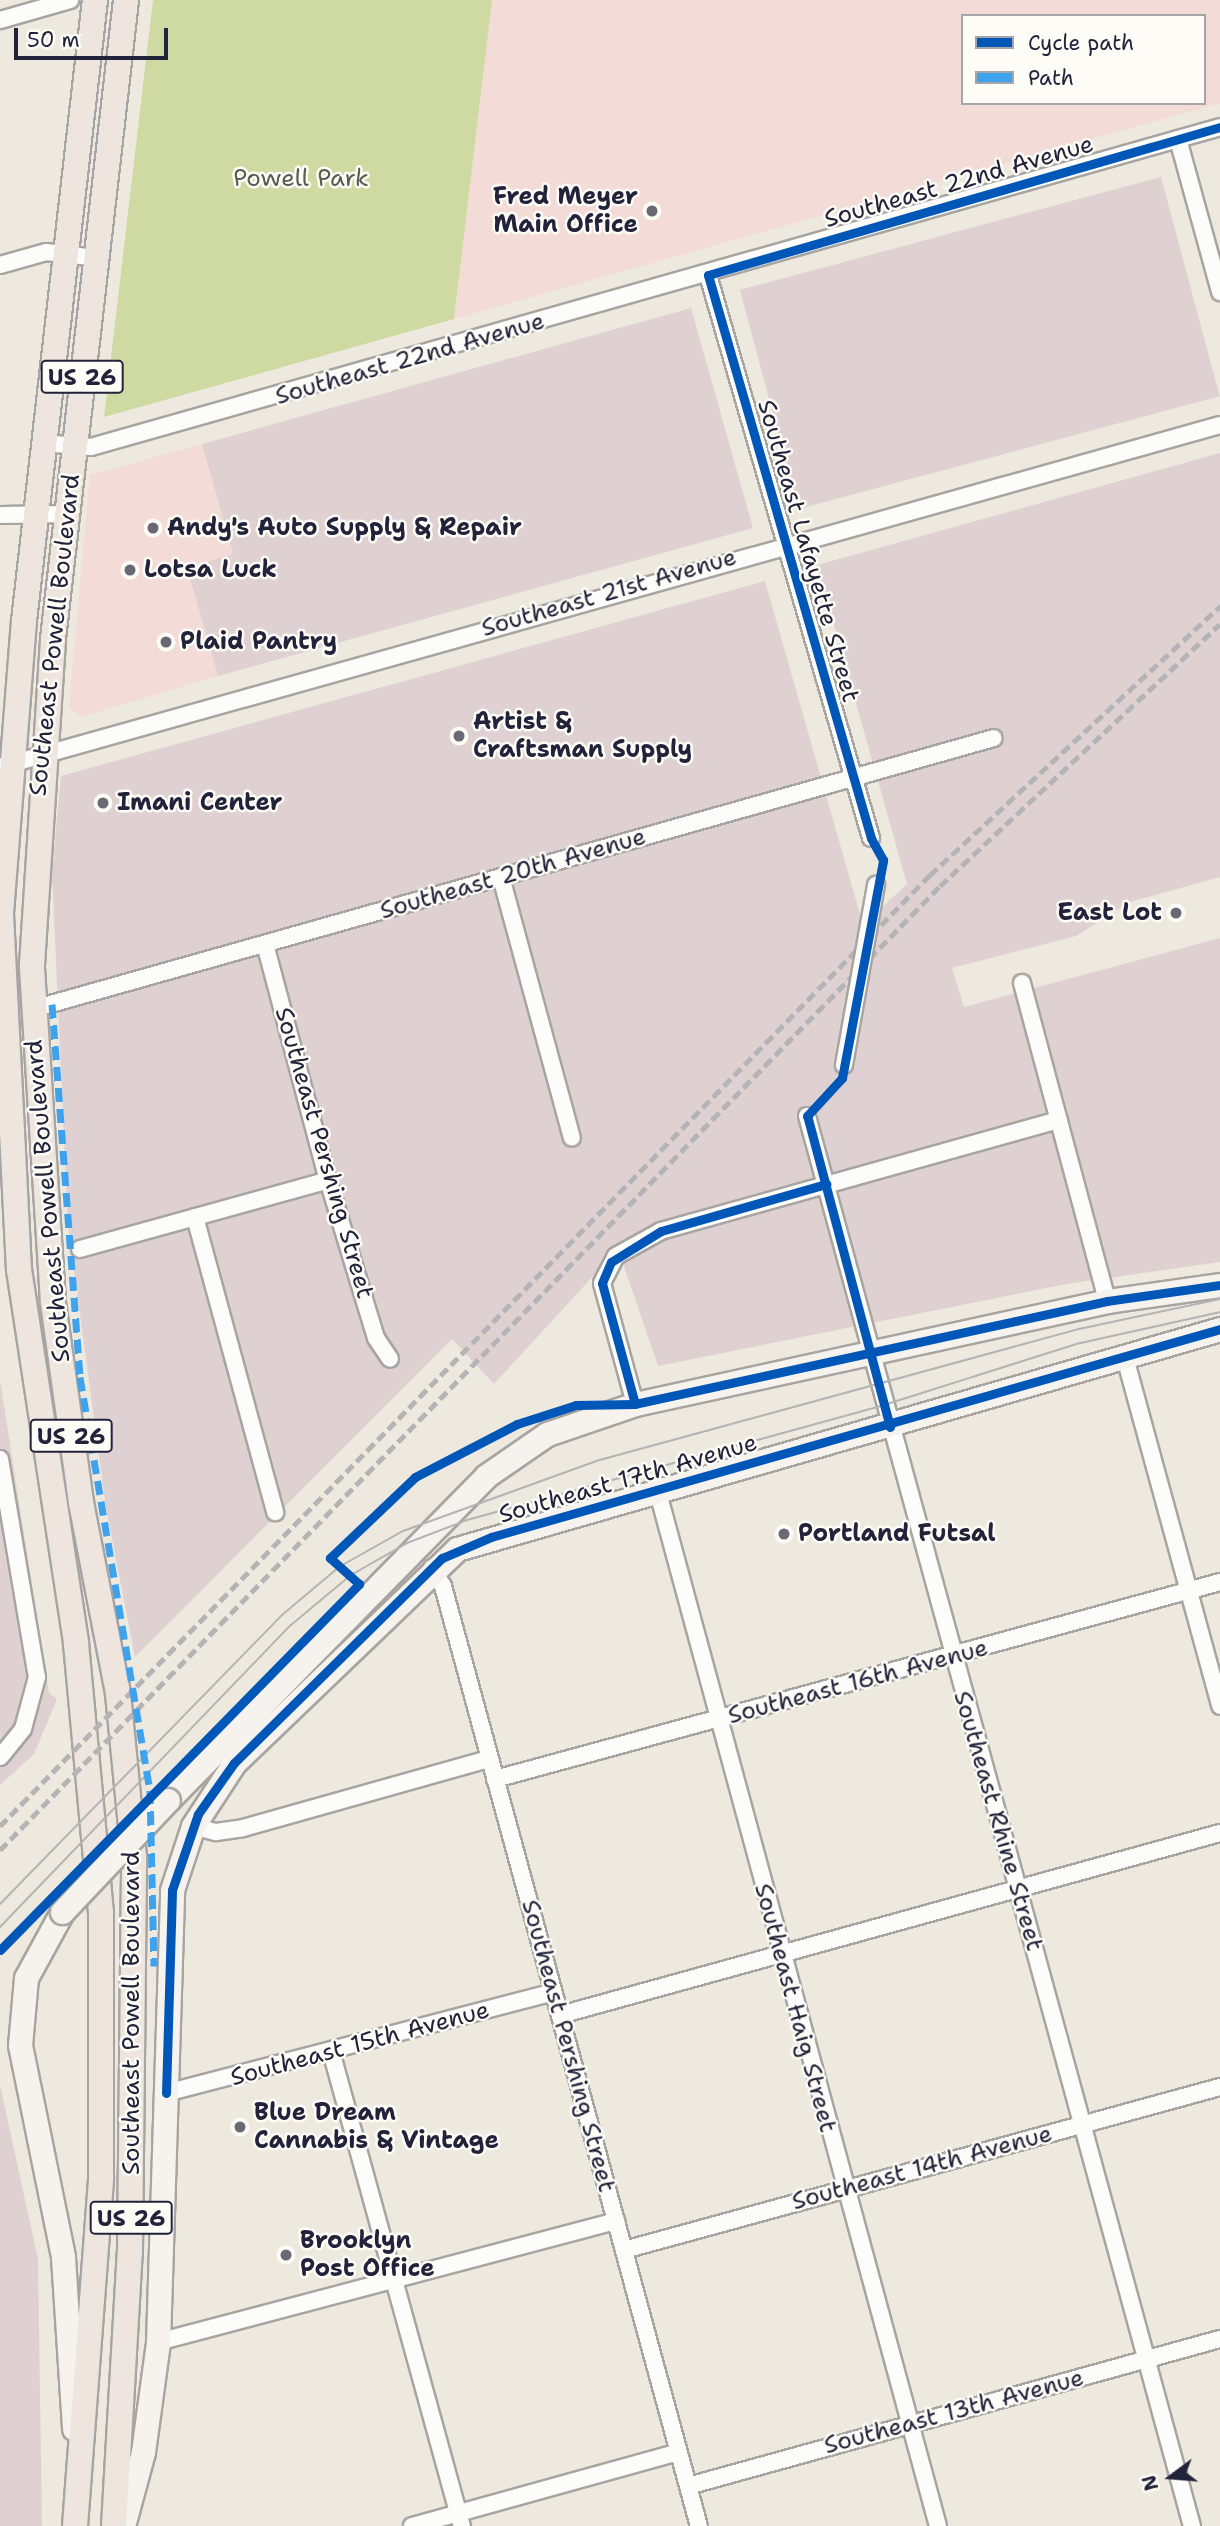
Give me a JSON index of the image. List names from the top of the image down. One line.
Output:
{"streets":{"main road":["US 26","Southeast Powell Boulevard"],"street":["Southeast 22nd Avenue","Southeast Lafayette Street","Southeast 21st Avenue","Southeast 20th Avenue","Southeast Pershing Street","Southeast 17th Avenue","Southeast 16th Avenue","Southeast Rhine Street","Southeast Haig Street","Southeast 15th Avenue","Southeast 14th Avenue","Southeast 13th Avenue"]},"crossings":[["Southeast 22nd Avenue","Southeast Lafayette Street"],["Southeast 22nd Avenue","Southeast Powell Boulevard"],["Southeast Lafayette Street","Southeast 21st Avenue"],["Southeast Lafayette Street","Southeast 20th Avenue"],["Southeast 21st Avenue","Southeast Powell Boulevard"],["Southeast Powell Boulevard","Southeast 20th Avenue"],["Southeast Powell Boulevard","Southeast 17th Avenue"],["Southeast 20th Avenue","Southeast Pershing Street"],["Southeast Pershing Street","Southeast 17th Avenue"],["Southeast Pershing Street","Southeast 16th Avenue"],["Southeast Pershing Street","Southeast 15th Avenue"],["Southeast Pershing Street","Southeast 14th Avenue"],["Southeast Pershing Street","Southeast 13th Avenue"],["Southeast 17th Avenue","Southeast Rhine Street"],["Southeast 17th Avenue","Southeast Haig Street"],["Southeast 17th Avenue","Southeast 15th Avenue"],["Southeast 16th Avenue","Southeast Rhine Street"],["Southeast 16th Avenue","Southeast Haig Street"],["Southeast Rhine Street","Southeast 14th Avenue"],["Southeast Rhine Street","Southeast 13th Avenue"],["Southeast Haig Street","Southeast 14th Avenue"],["Southeast Haig Street","Southeast 13th Avenue"]],"parks":["Powell Park"],"places":["Fred Meyer Main Office","Andy's Auto Supply & Repair","Lotsa Luck","Plaid Pantry","Artist & Craftsman Supply","Imani Center","East Lot","Portland Futsal","Blue Dream Cannabis & Vintage","Brooklyn Post Office"],"legend":["Cycle path","Path"],"scale_bar":"50 m","north":"left"}
